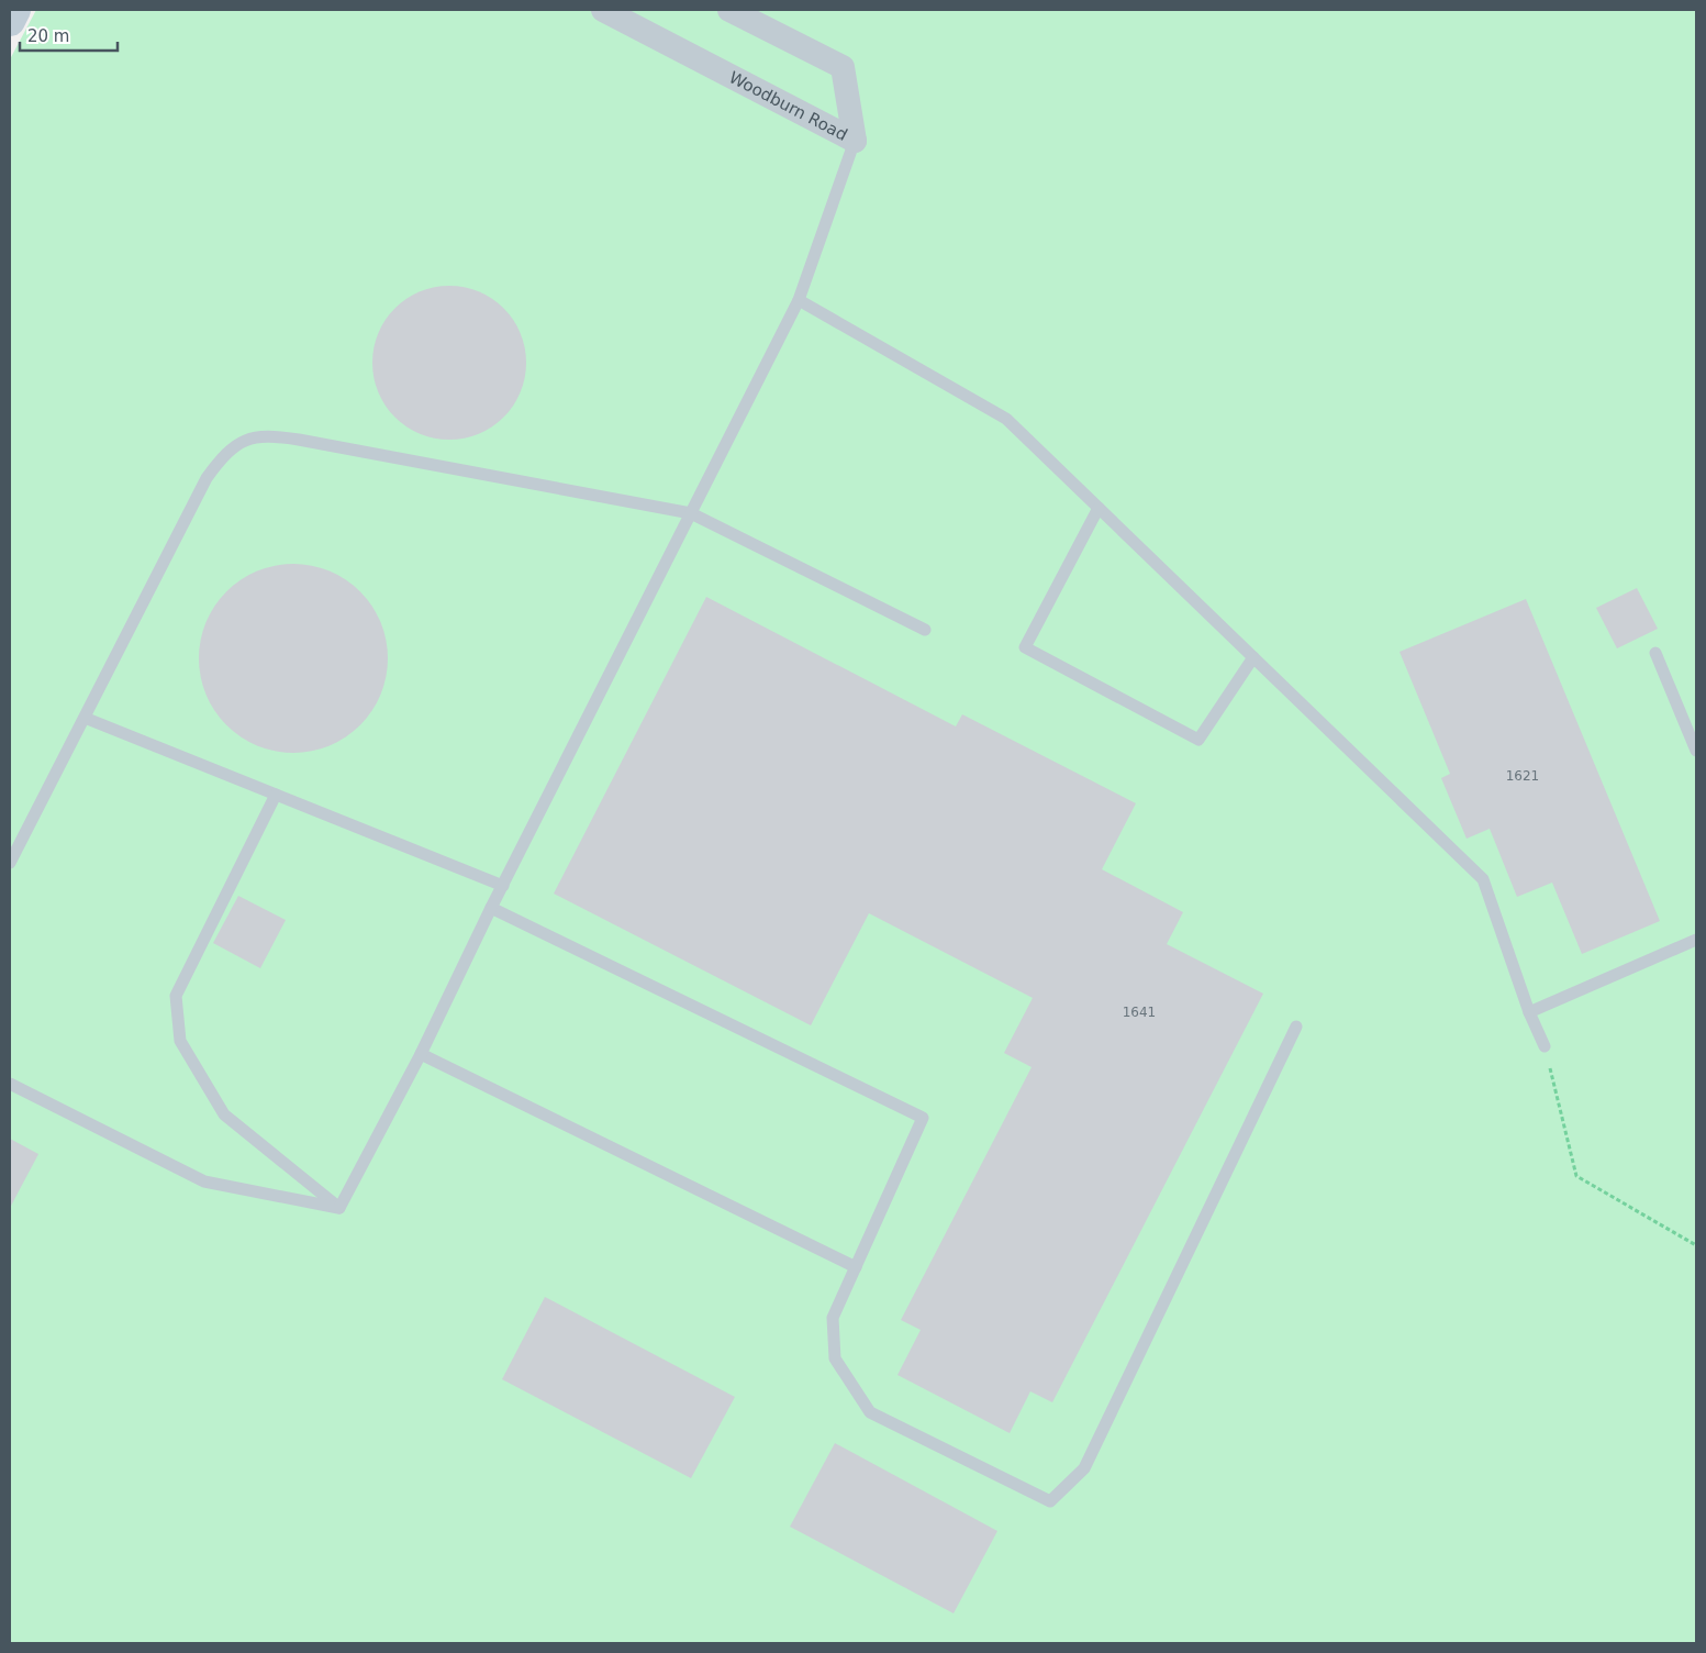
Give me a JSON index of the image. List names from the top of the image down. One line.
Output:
{"streets":{"street":["Woodburn Road"]},"house_numbers":["1621","1641"],"scale_bar":"20 m"}
